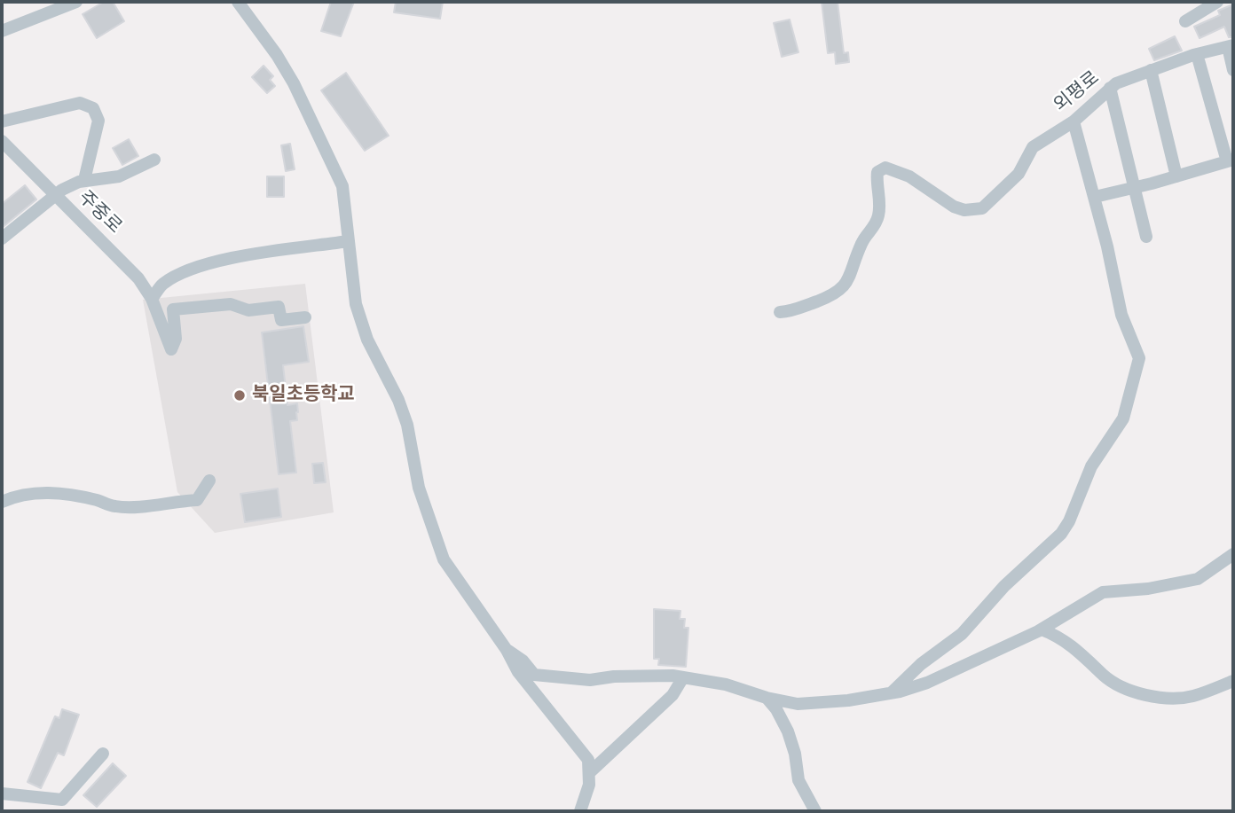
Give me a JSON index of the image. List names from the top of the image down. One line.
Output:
{"streets":{"street":["외평로","주중로"]},"places":["북일초등학교"]}
